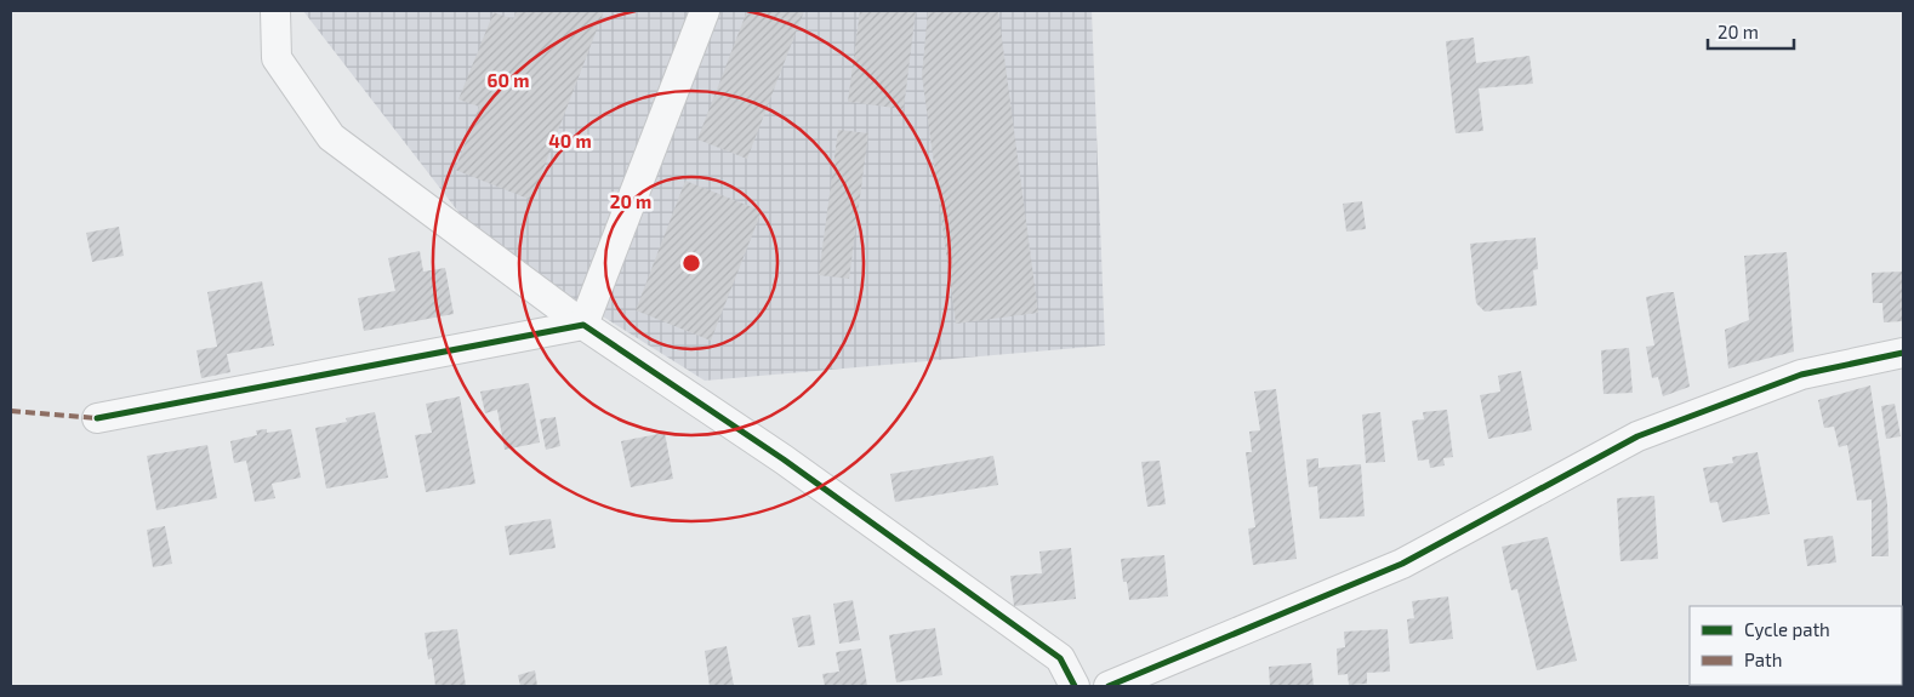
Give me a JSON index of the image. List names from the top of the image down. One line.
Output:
{"legend":["Cycle path","Path"],"scale_bar":"20 m","rings":["60 m","40 m","20 m"]}
